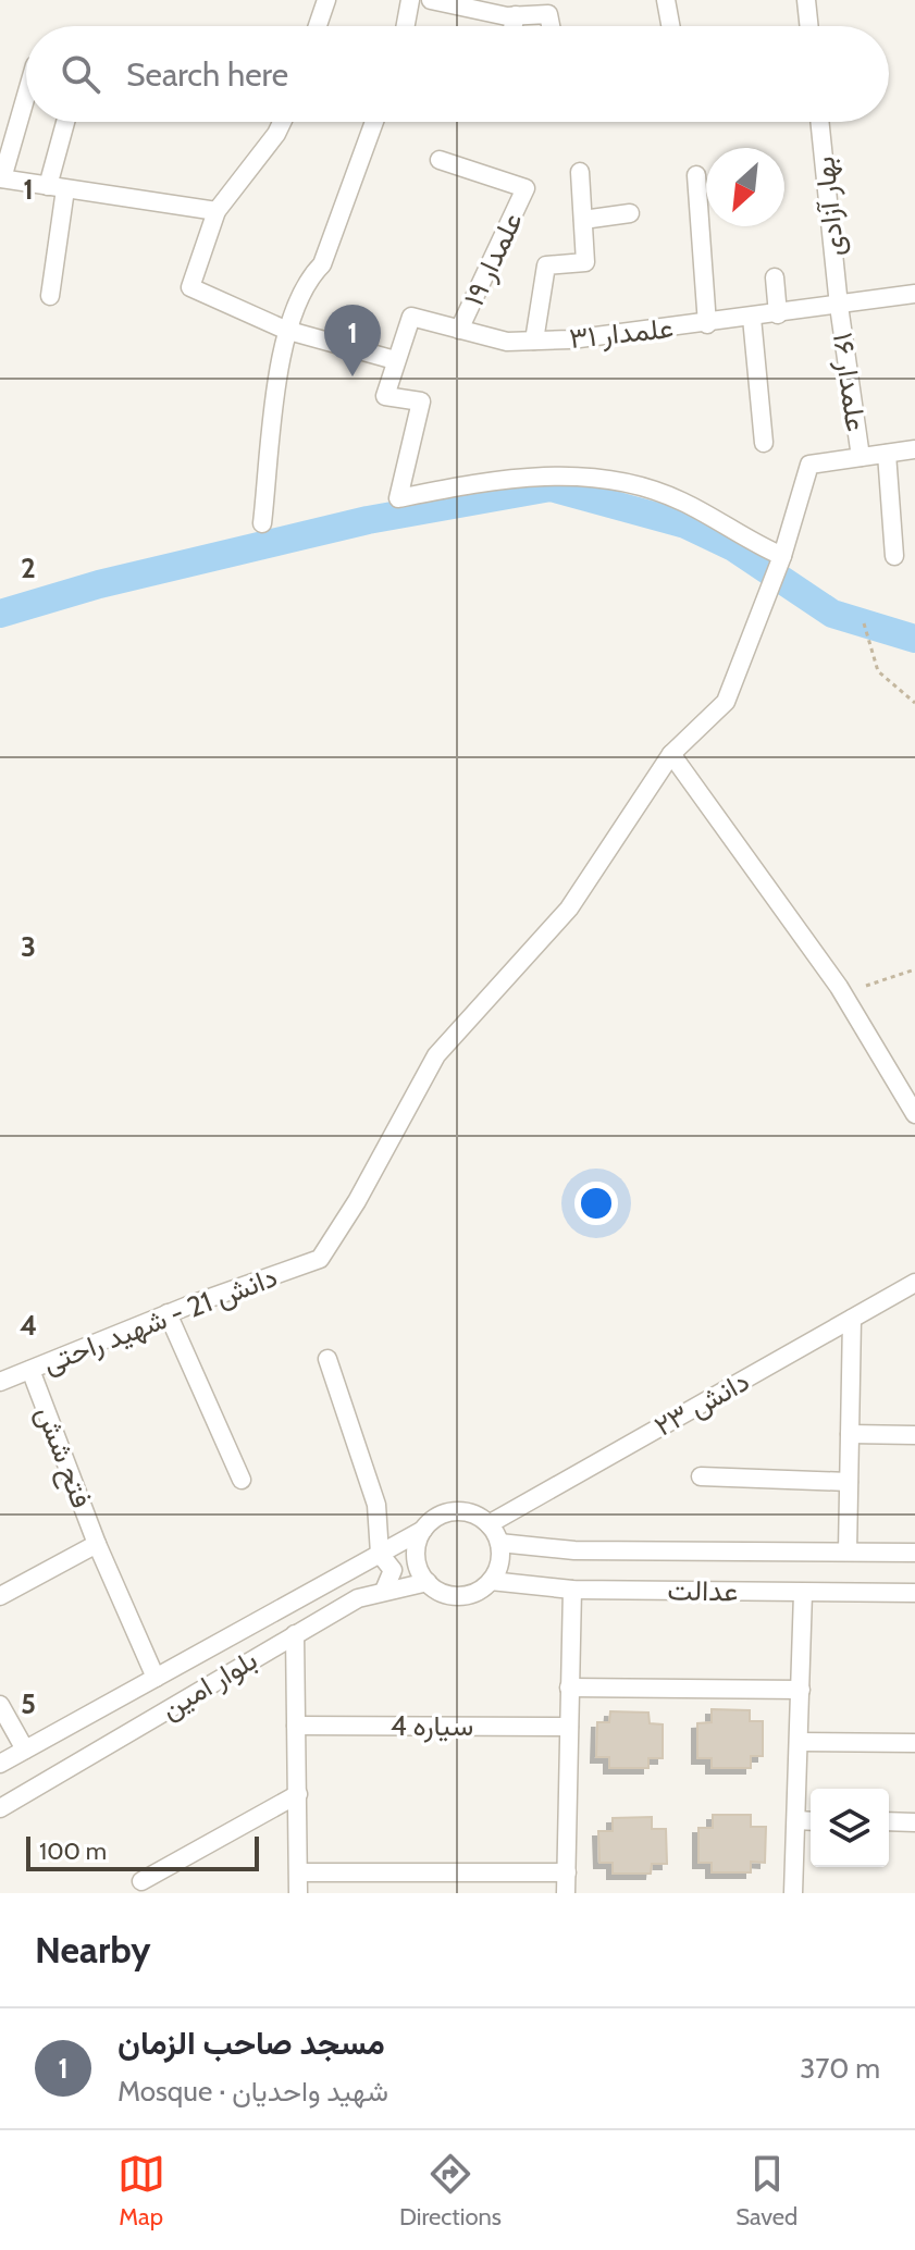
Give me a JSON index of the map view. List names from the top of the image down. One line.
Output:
{"streets":{"street":["بهار آزادی","علمدار ۱۹","علمدار ۳۱","علمدار ۱۶","دانش 21 - شهید راحتی","دانش ۲۳","فتح شش","عدالت","بلوار امین","سیاره 4"]},"crossings":[["بهار آزادی","علمدار ۳۱"],["بهار آزادی","علمدار ۱۶"],["علمدار ۱۹","علمدار ۳۱"],["علمدار ۳۱","علمدار ۱۶"],["دانش 21 - شهید راحتی","فتح شش"],["دانش ۲۳","عدالت"],["دانش ۲۳","بلوار امین"],["فتح شش","بلوار امین"],["عدالت","بلوار امین"]],"scale_bar":"100 m","north":"bottom left","page":{"search":"Search here","pins":"1","scale":"100 m","heading":"Nearby","list":[{"mark":"1","name":"مسجد صاحب الزمان","note":"Mosque · شهید واحدیان","value":"370 m"}],"nav":["Map","Directions","Saved"]},"grid":{"rows":["1","2","3","4","5"]}}
